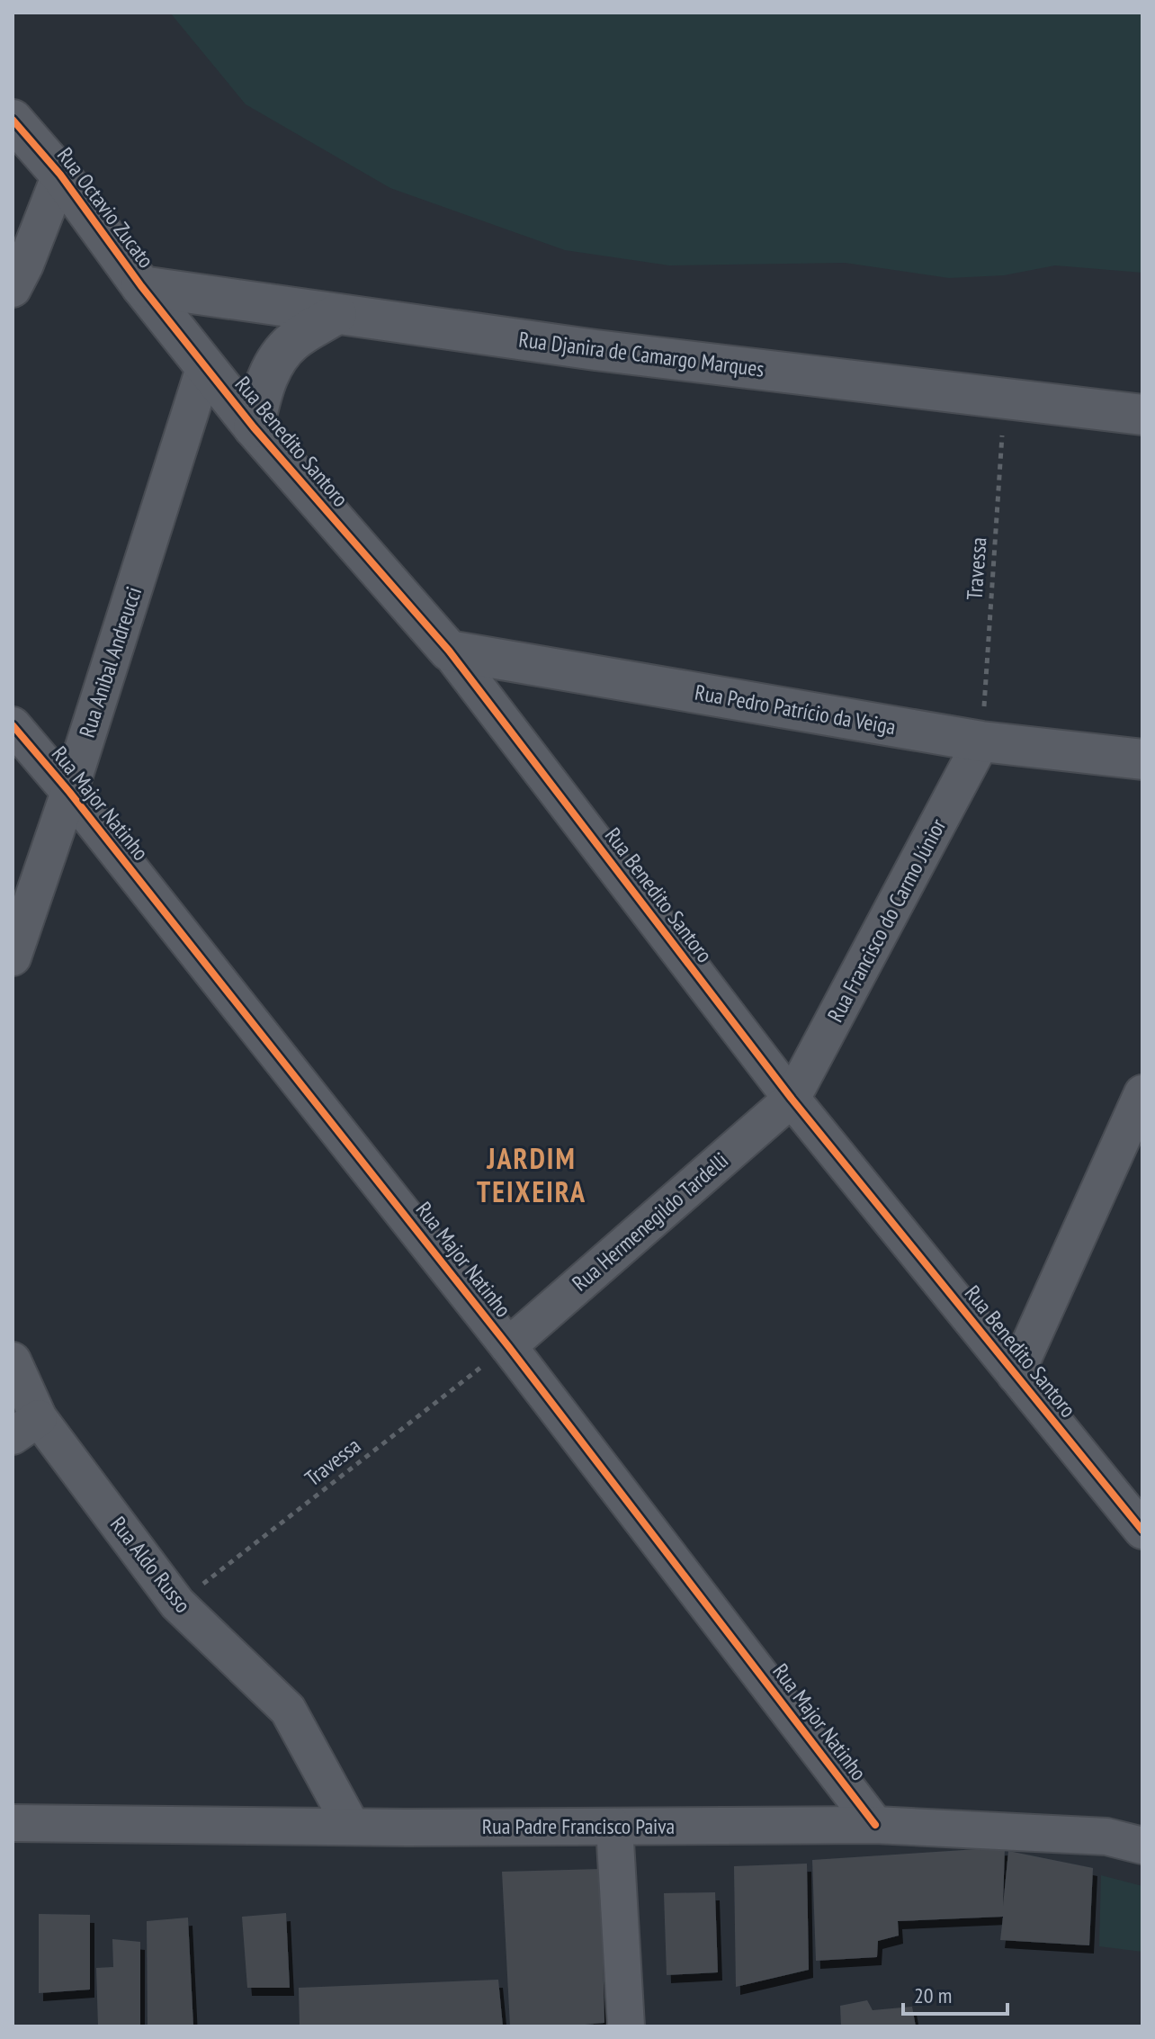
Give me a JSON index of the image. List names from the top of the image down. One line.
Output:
{"streets":{"street":["Rua Octavio Zucato","Rua Djanira de Camargo Marques","Rua Benedito Santoro","Rua Anibal Andreucci","Rua Pedro Patrício da Veiga","Rua Major Natinho","Rua Francisco do Carmo Júnior","Rua Hermenegildo Tardelli","Rua Aldo Russo","Rua Padre Francisco Paiva"],"path":["Travessa"]},"crossings":[["Rua Octavio Zucato","Rua Djanira de Camargo Marques"],["Rua Octavio Zucato","Rua Benedito Santoro"],["Rua Djanira de Camargo Marques","Rua Benedito Santoro"],["Rua Djanira de Camargo Marques","Travessa"],["Rua Benedito Santoro","Rua Anibal Andreucci"],["Rua Benedito Santoro","Rua Pedro Patrício da Veiga"],["Rua Benedito Santoro","Rua Francisco do Carmo Júnior"],["Rua Benedito Santoro","Rua Hermenegildo Tardelli"],["Travessa","Rua Pedro Patrício da Veiga"],["Travessa","Rua Major Natinho"],["Travessa","Rua Francisco do Carmo Júnior"],["Travessa","Rua Hermenegildo Tardelli"],["Travessa","Rua Aldo Russo"],["Rua Anibal Andreucci","Rua Major Natinho"],["Rua Pedro Patrício da Veiga","Rua Francisco do Carmo Júnior"],["Rua Major Natinho","Rua Hermenegildo Tardelli"],["Rua Major Natinho","Rua Padre Francisco Paiva"],["Rua Francisco do Carmo Júnior","Rua Hermenegildo Tardelli"],["Rua Aldo Russo","Rua Padre Francisco Paiva"]],"districts":["JARDIM TEIXEIRA"],"scale_bar":"20 m"}
